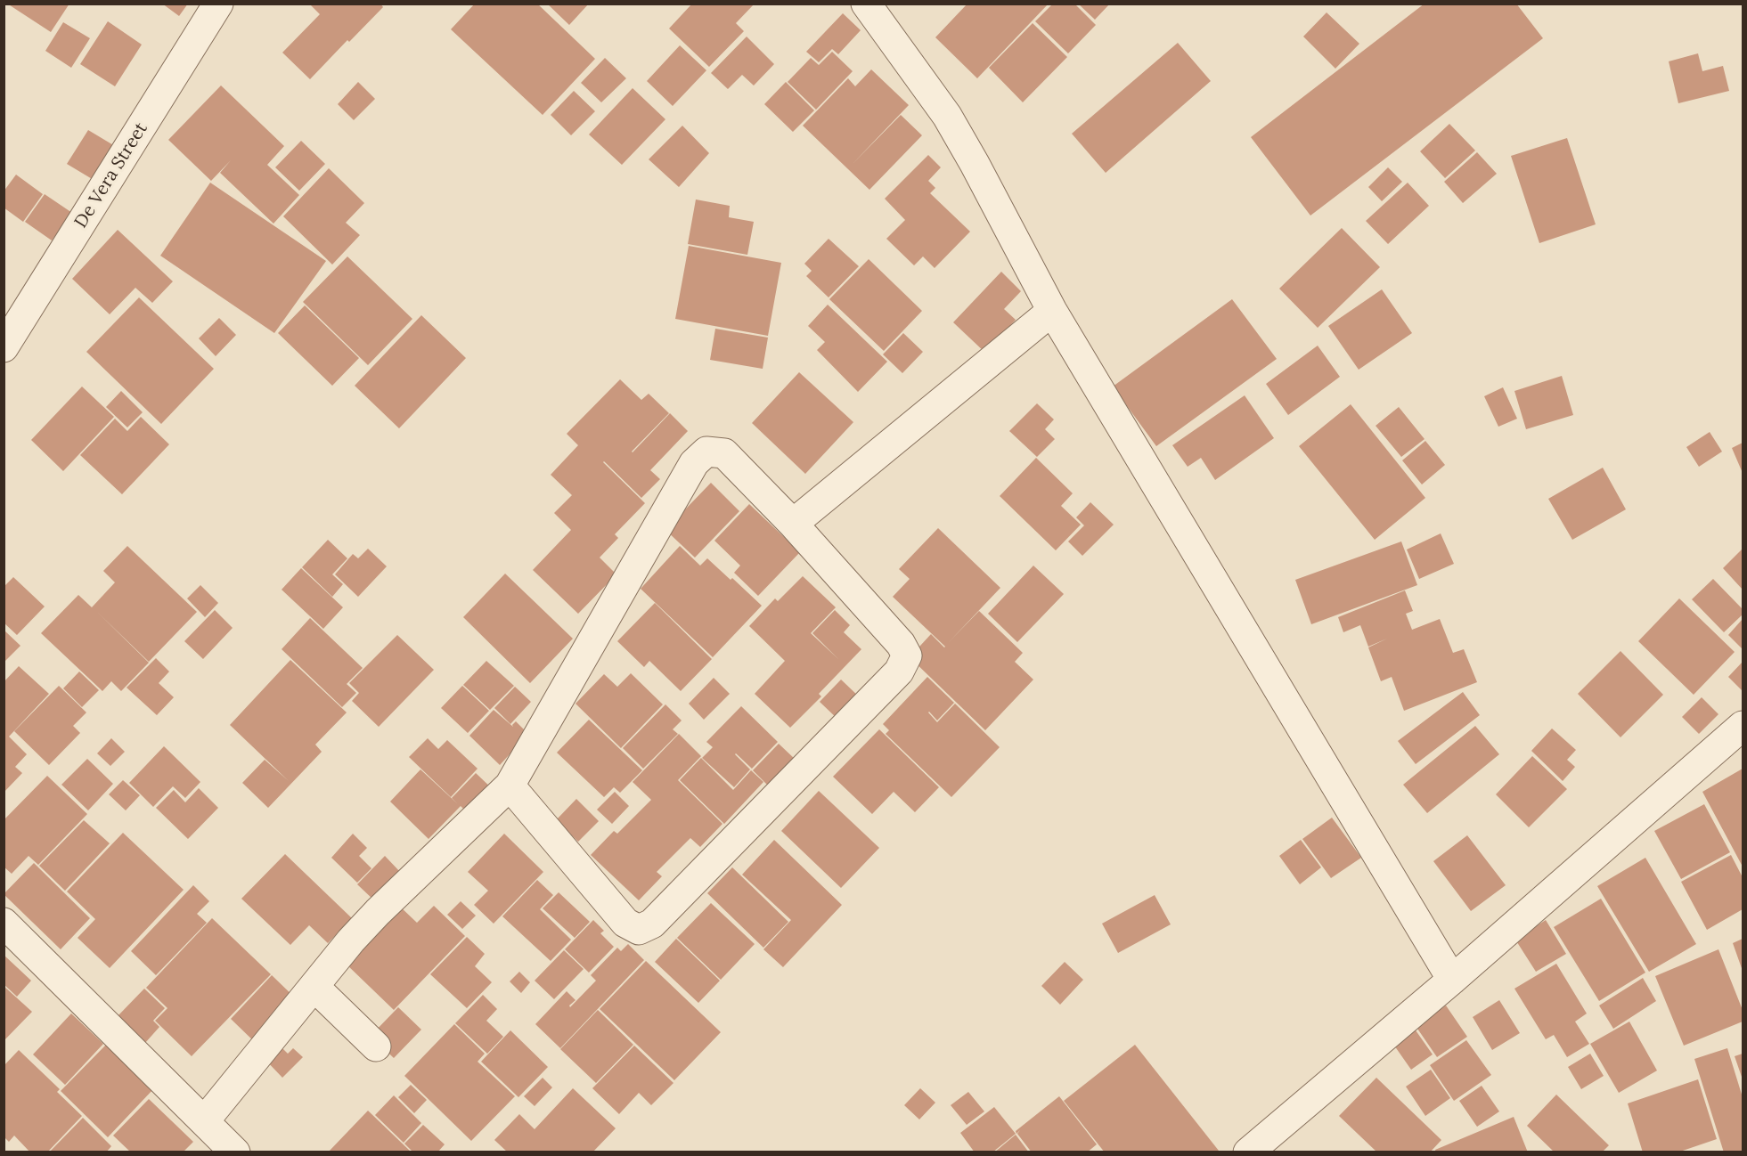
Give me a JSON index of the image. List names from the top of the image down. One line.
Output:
{"streets":{"street":["De Vera Street"]}}
